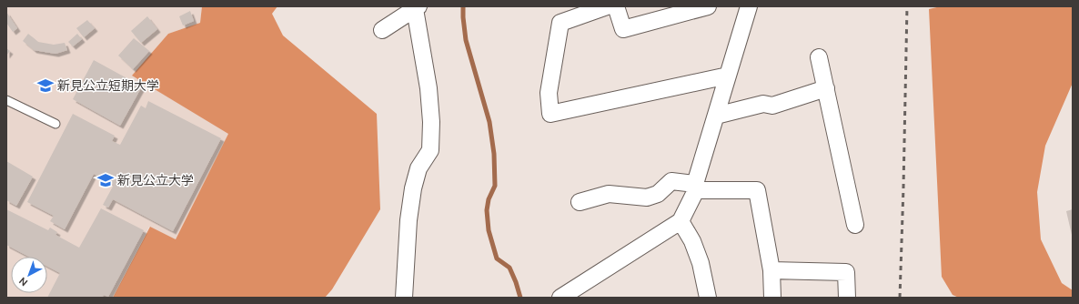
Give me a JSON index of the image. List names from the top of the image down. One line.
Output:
{"places":{"school or university":["新見公立短期大学","新見公立大学"]},"north":"bottom left"}
